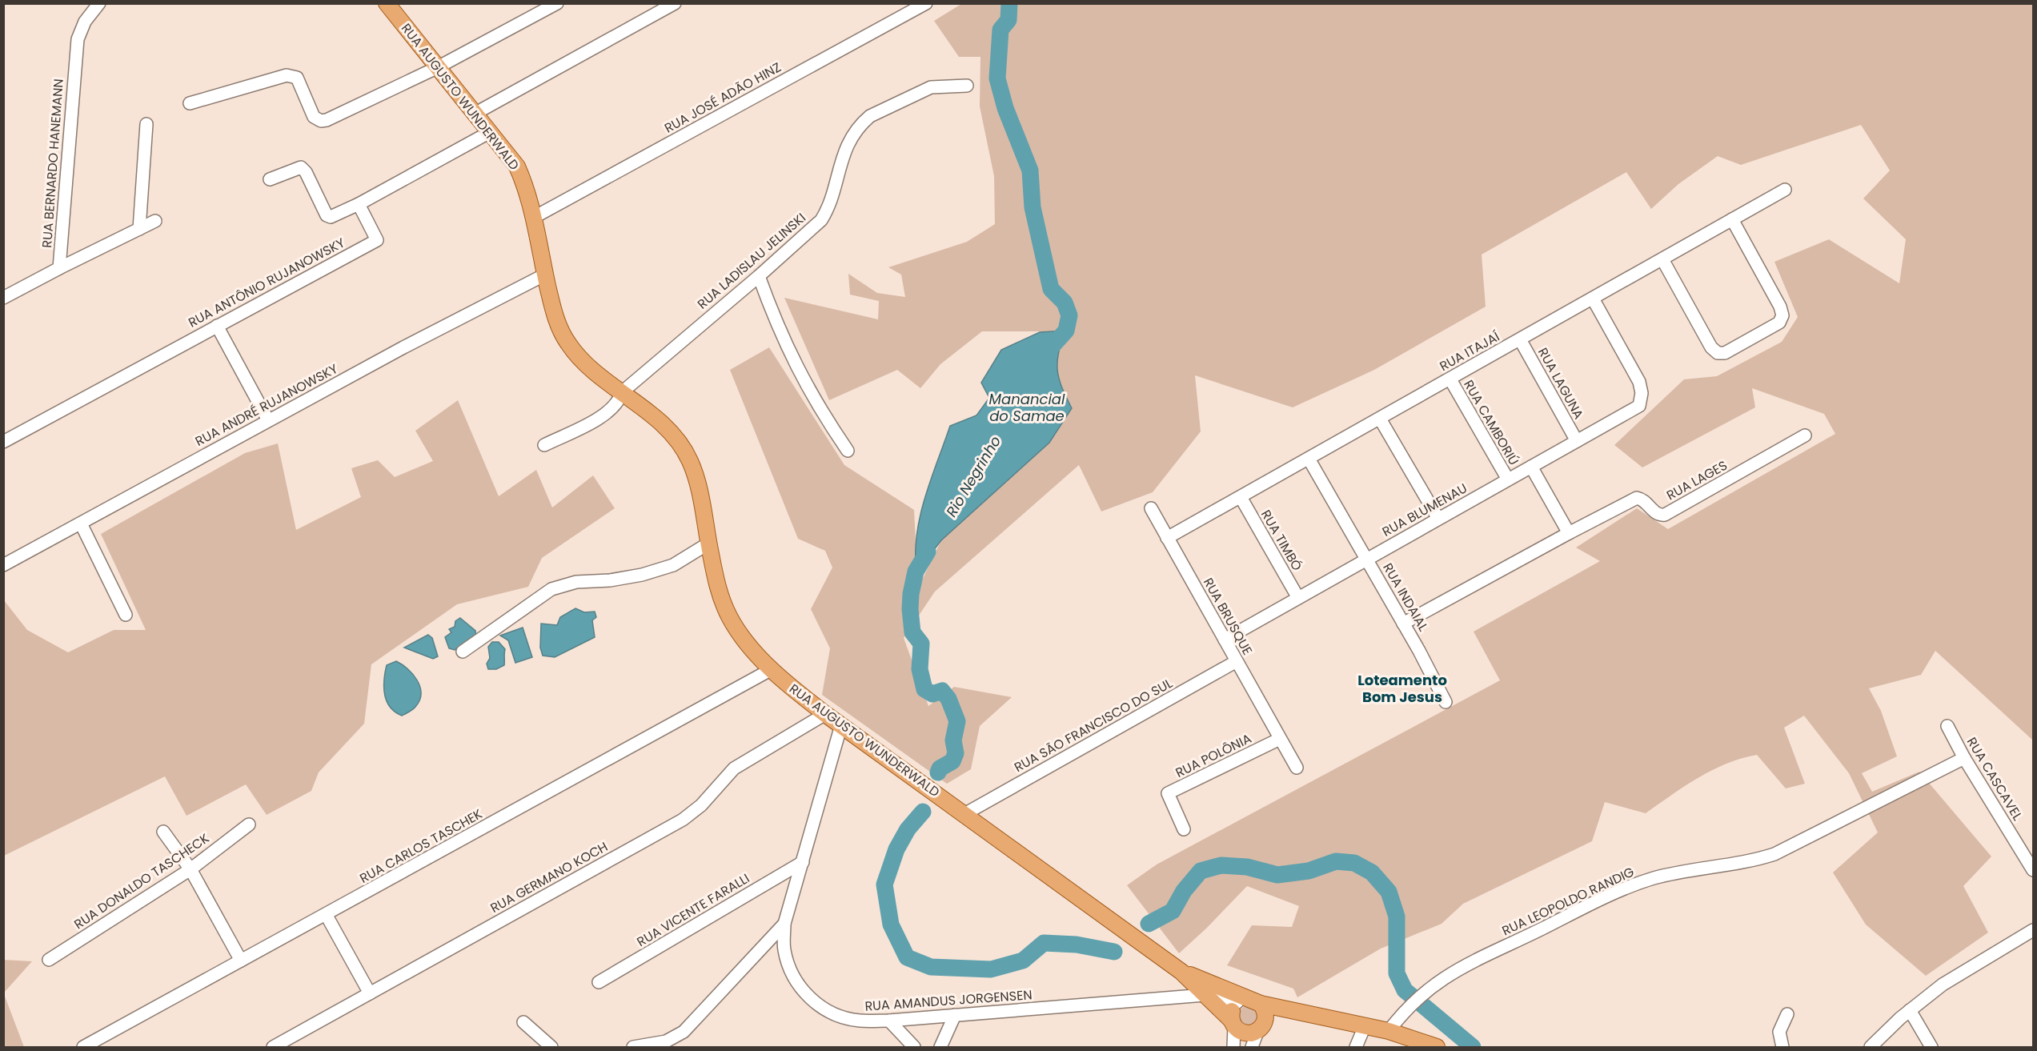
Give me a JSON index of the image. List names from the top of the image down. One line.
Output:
{"streets":{"main road":["RUA AUGUSTO WUNDERWALD"],"street":["RUA JOSÉ ADÃO HINZ","RUA BERNARDO HANEMANN","RUA LADISLAU JELINSKI","RUA ANTÔNIO RUJANOWSKY","RUA ITAJAÍ","RUA LAGUNA","RUA ANDRÉ RUJANOWSKY","RUA CAMBORIÚ","RUA LAGES","RUA BLUMENAU","RUA TIMBÓ","RUA INDAIAL","RUA BRUSQUE","RUA SÃO FRANCISCO DO SUL","RUA POLÔNIA","RUA CASCAVEL","RUA CARLOS TASCHEK","RUA GERMANO KOCH","RUA DONALDO TASCHECK","RUA LEOPOLDO RANDIG","RUA VICENTE FARALLI","RUA AMANDUS JORGENSEN"]},"crossings":[["RUA AUGUSTO WUNDERWALD","RUA JOSÉ ADÃO HINZ"],["RUA AUGUSTO WUNDERWALD","RUA LADISLAU JELINSKI"],["RUA AUGUSTO WUNDERWALD","RUA ANDRÉ RUJANOWSKY"],["RUA AUGUSTO WUNDERWALD","RUA SÃO FRANCISCO DO SUL"],["RUA AUGUSTO WUNDERWALD","RUA CARLOS TASCHEK"],["RUA AUGUSTO WUNDERWALD","RUA GERMANO KOCH"],["RUA AUGUSTO WUNDERWALD","RUA LEOPOLDO RANDIG"],["RUA AUGUSTO WUNDERWALD","RUA AMANDUS JORGENSEN"],["RUA ITAJAÍ","RUA LAGUNA"],["RUA ITAJAÍ","RUA CAMBORIÚ"],["RUA ITAJAÍ","RUA BLUMENAU"],["RUA ITAJAÍ","RUA TIMBÓ"],["RUA ITAJAÍ","RUA INDAIAL"],["RUA ITAJAÍ","RUA BRUSQUE"],["RUA LAGUNA","RUA BLUMENAU"],["RUA CAMBORIÚ","RUA BLUMENAU"],["RUA BLUMENAU","RUA TIMBÓ"],["RUA BLUMENAU","RUA INDAIAL"],["RUA BLUMENAU","RUA BRUSQUE"],["RUA BRUSQUE","RUA SÃO FRANCISCO DO SUL"],["RUA BRUSQUE","RUA POLÔNIA"],["RUA CASCAVEL","RUA LEOPOLDO RANDIG"],["RUA VICENTE FARALLI","RUA AMANDUS JORGENSEN"]],"districts":["Loteamento Bom Jesus"],"water":["Manancial do Samae","Rio Negrinho"]}
